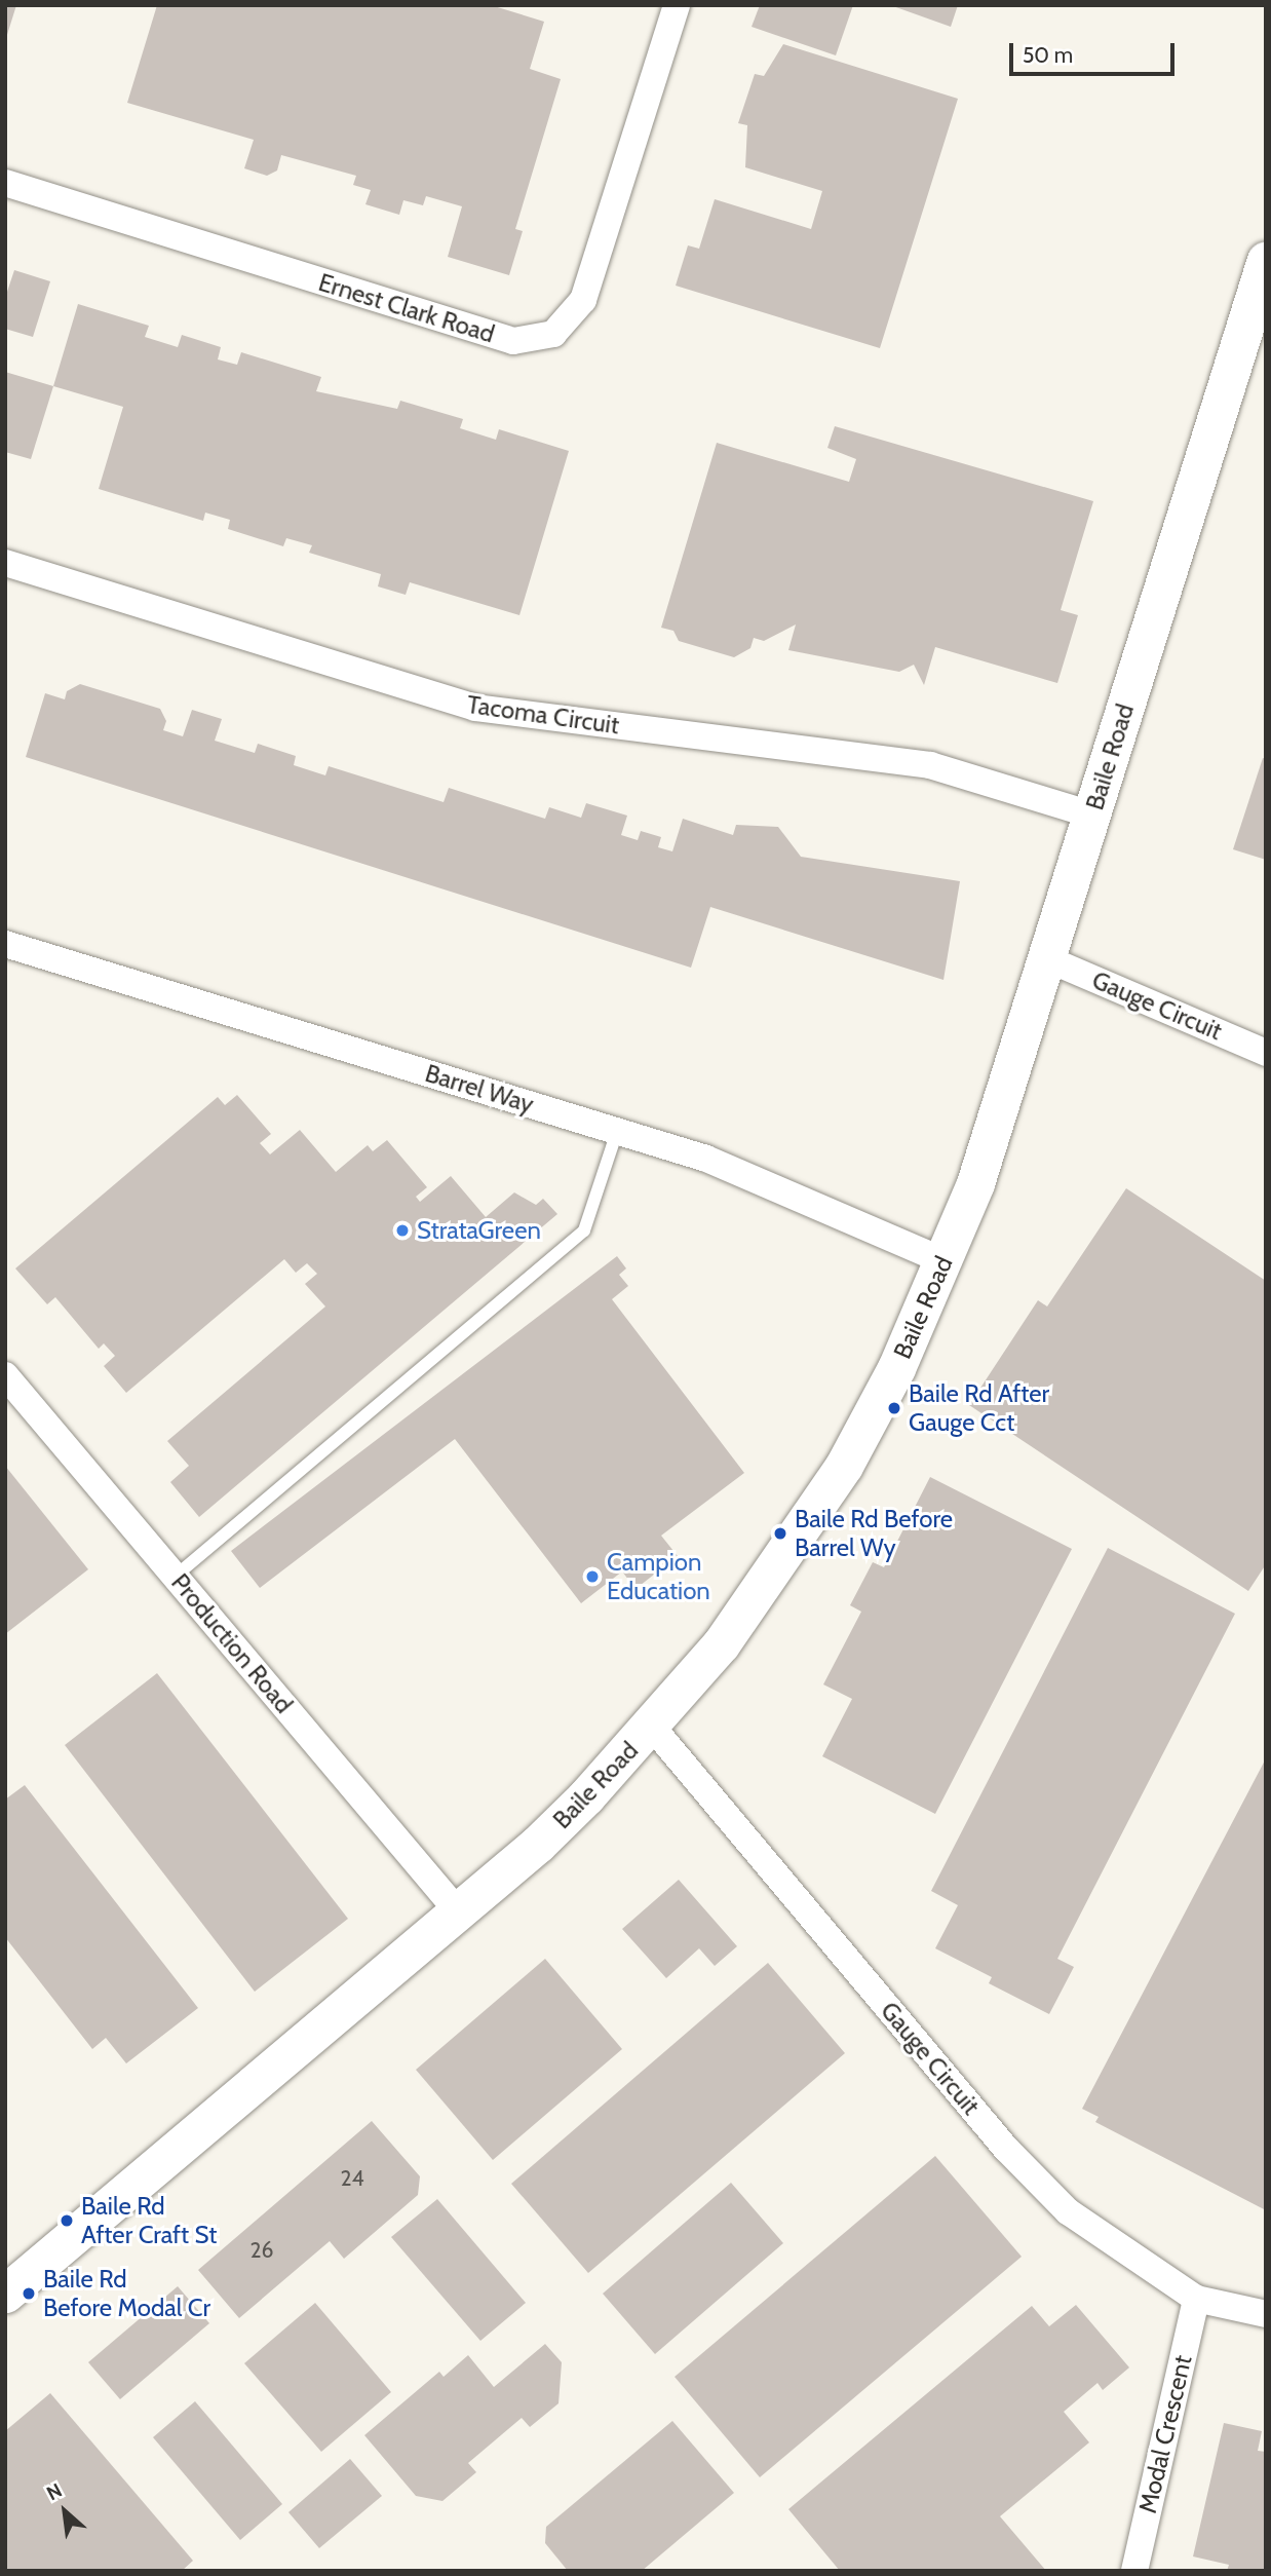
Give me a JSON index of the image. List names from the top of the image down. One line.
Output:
{"streets":{"street":["Ernest Clark Road","Tacoma Circuit","Baile Road","Gauge Circuit","Barrel Way","Production Road","Modal Crescent"]},"crossings":[["Tacoma Circuit","Baile Road"],["Baile Road","Gauge Circuit"],["Baile Road","Barrel Way"],["Baile Road","Production Road"],["Gauge Circuit","Modal Crescent"]],"places":["StrataGreen","Baile Rd After Gauge Cct","Baile Rd Before Barrel Wy","Campion Education","Baile Rd After Craft St","Baile Rd Before Modal Cr"],"house_numbers":["24","26"],"scale_bar":"50 m","north":"top left"}
